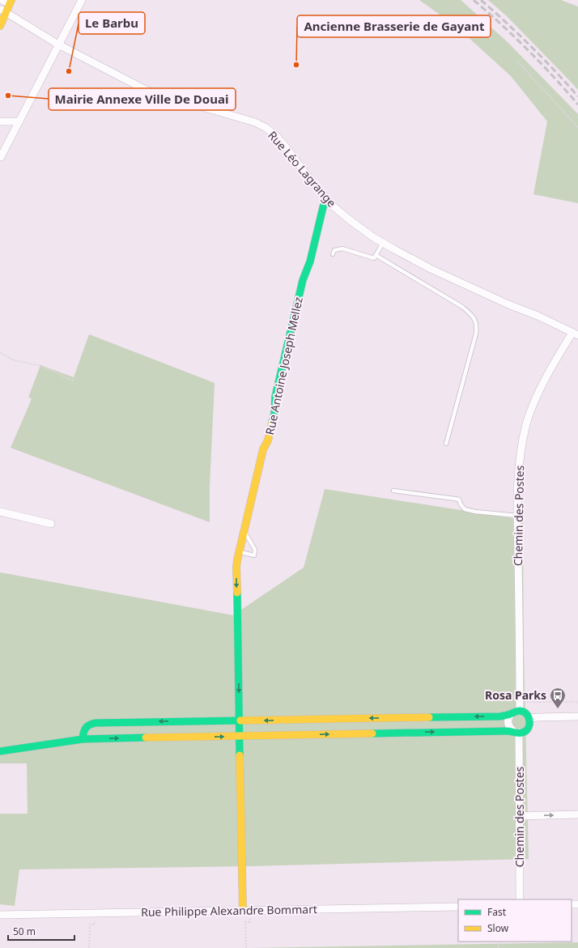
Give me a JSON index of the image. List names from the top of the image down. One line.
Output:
{"streets":{"street":["Rue Léo Lagrange","Rue Antoine Joseph Mellez","Chemin des Postes","Rue Philippe Alexandre Bommart"]},"crossings":[["Rue Léo Lagrange","Rue Antoine Joseph Mellez"],["Rue Léo Lagrange","Chemin des Postes"],["Rue Antoine Joseph Mellez","Rue Philippe Alexandre Bommart"]],"places":{"other":["Ancienne Brasserie de Gayant","Le Barbu","Mairie Annexe Ville De Douai"],"bus stop":["Rosa Parks"]},"legend":["Fast","Slow"],"scale_bar":"50 m"}
